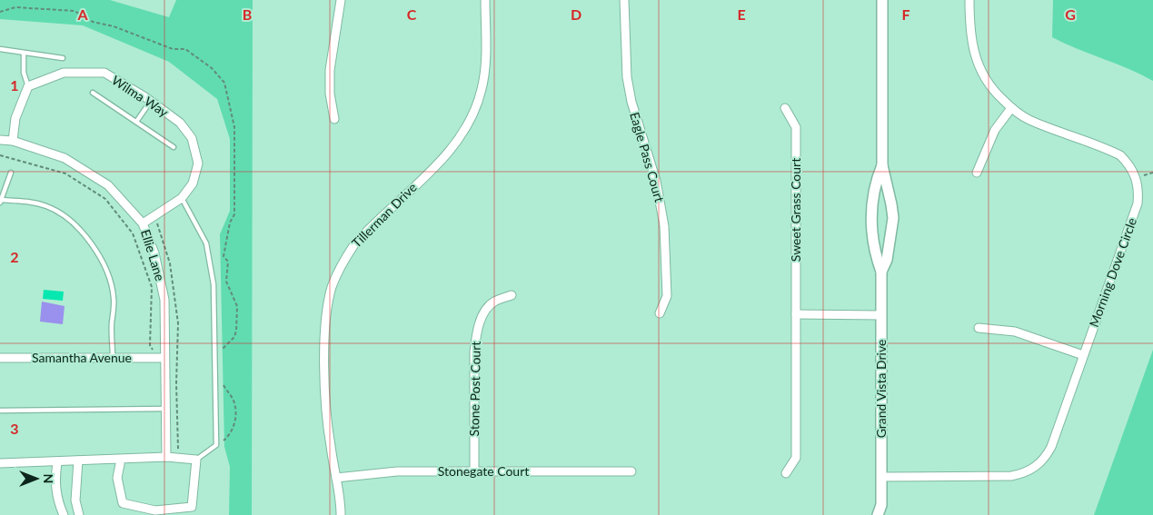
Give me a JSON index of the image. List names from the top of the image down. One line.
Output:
{"streets":{"street":["Wilma Way","Eagle Pass Court","Sweet Grass Court","Tillerman Drive","Ellie Lane","Morning Dove Circle","Samantha Avenue","Stone Post Court","Grand Vista Drive","Stonegate Court"]},"crossings":[["Wilma Way","Ellie Lane"],["Tillerman Drive","Stonegate Court"],["Ellie Lane","Samantha Avenue"],["Morning Dove Circle","Grand Vista Drive"],["Stone Post Court","Stonegate Court"]],"north":"right","grid":{"columns":["A","B","C","D","E","F","G"],"rows":["1","2","3"]}}
